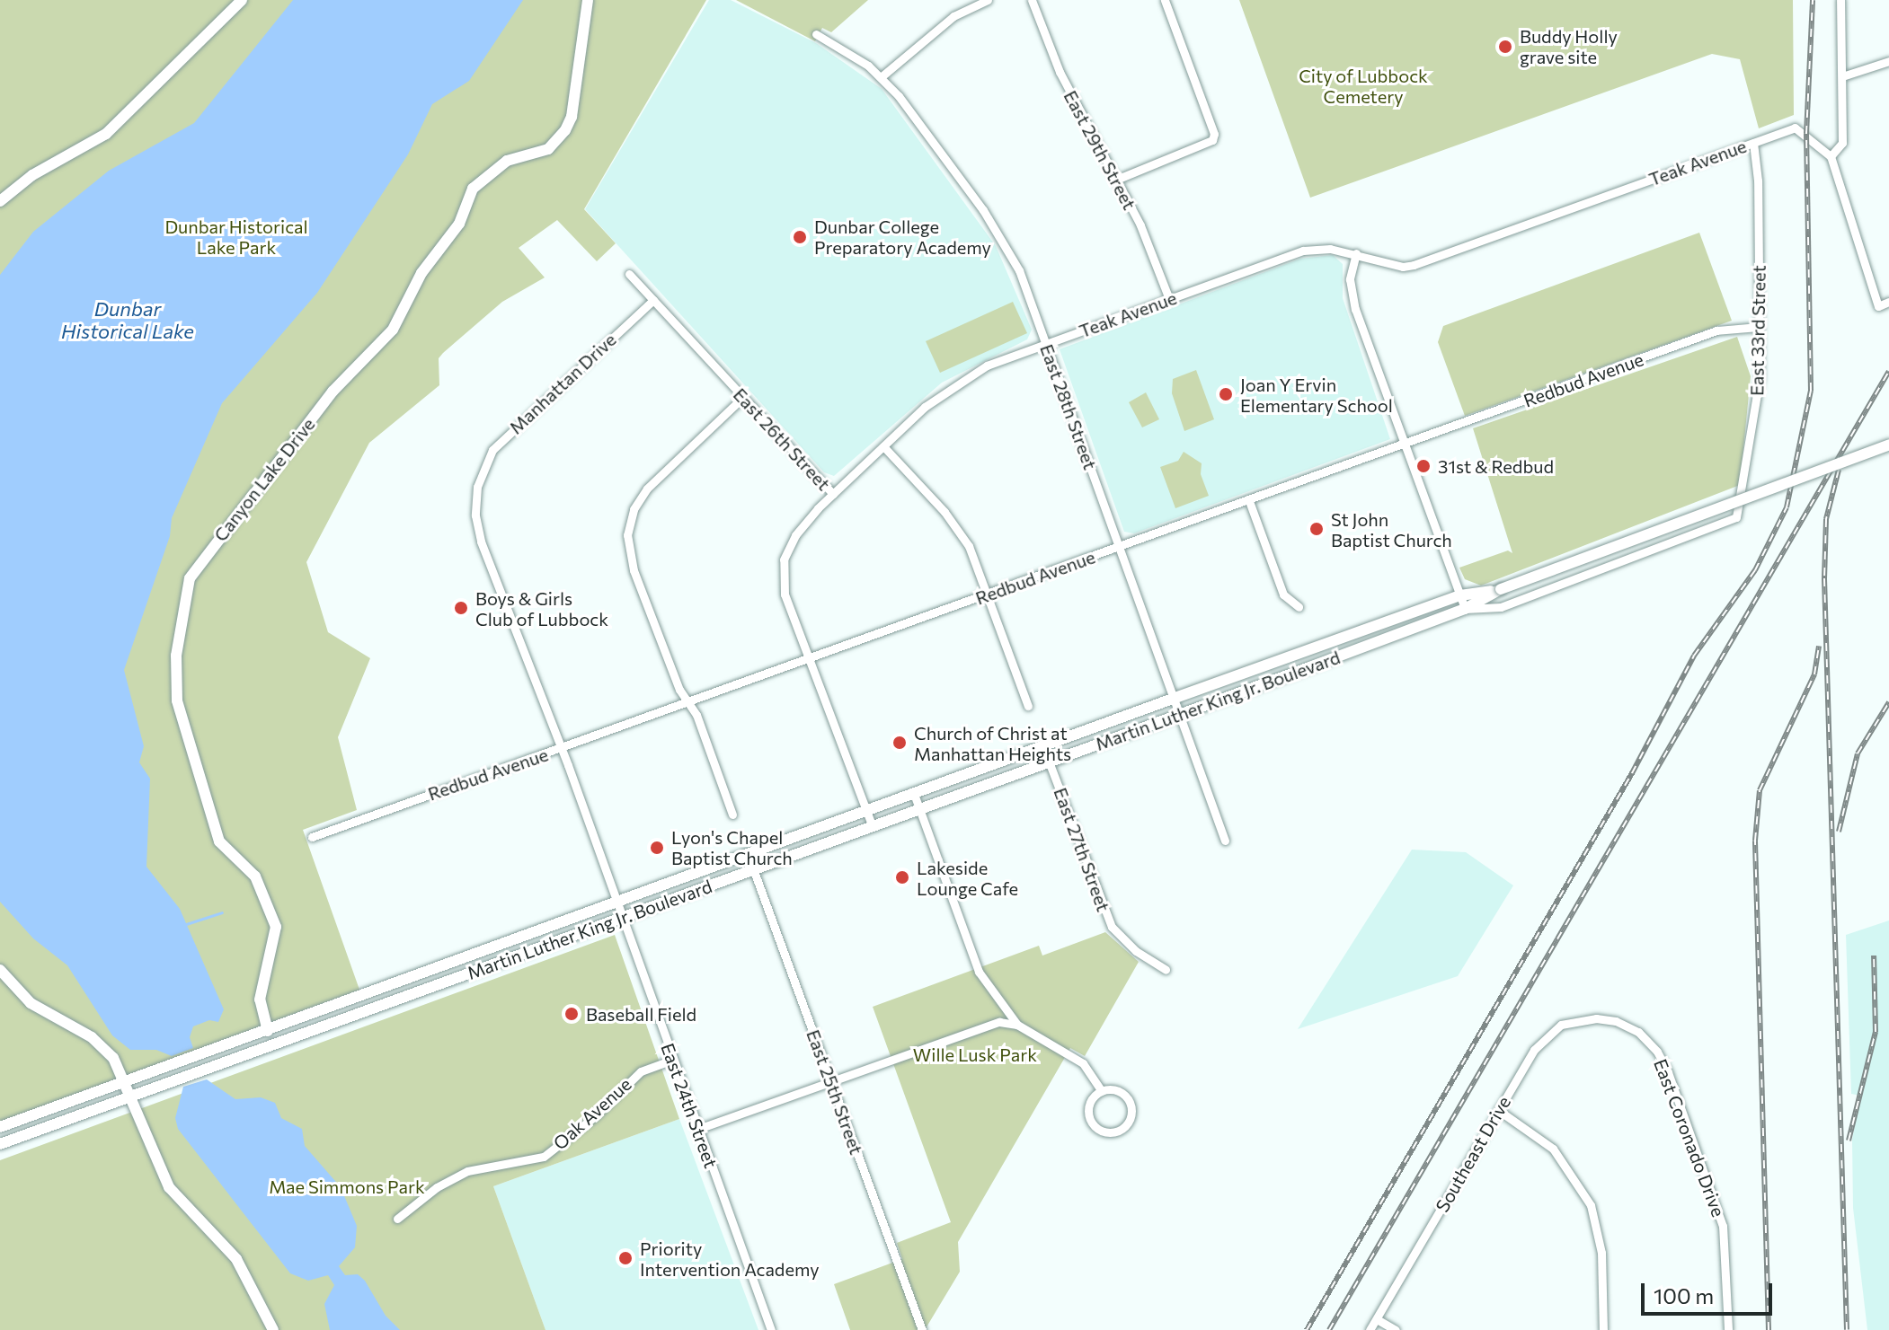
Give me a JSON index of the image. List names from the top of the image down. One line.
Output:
{"streets":{"main road":["Canyon Lake Drive","Martin Luther King Jr. Boulevard"],"street":["East 29th Street","Teak Avenue","East 33rd Street","Redbud Avenue","Manhattan Drive","East 28th Street","East 26th Street","East 27th Street","East 25th Street","East 24th Street","Oak Avenue","East Coronado Drive","Southeast Drive"]},"crossings":[["East 29th Street","Teak Avenue"],["Teak Avenue","East 33rd Street"],["Teak Avenue","East 28th Street"],["Teak Avenue","East 26th Street"],["East 33rd Street","Redbud Avenue"],["East 33rd Street","Martin Luther King Jr. Boulevard"],["Redbud Avenue","East 28th Street"],["Redbud Avenue","East 26th Street"],["Redbud Avenue","East 24th Street"],["Manhattan Drive","East 26th Street"],["Manhattan Drive","East 24th Street"],["East 28th Street","Martin Luther King Jr. Boulevard"],["East 26th Street","Martin Luther King Jr. Boulevard"],["Canyon Lake Drive","Martin Luther King Jr. Boulevard"],["Martin Luther King Jr. Boulevard","East 27th Street"],["Martin Luther King Jr. Boulevard","East 25th Street"],["Martin Luther King Jr. Boulevard","East 24th Street"],["East 24th Street","Oak Avenue"],["East Coronado Drive","Southeast Drive"]],"water":["Dunbar Historical Lake"],"parks":["City of Lubbock Cemetery","Dunbar Historical Lake Park","Wille Lusk Park","Mae Simmons Park"],"places":["Buddy Holly grave site","Dunbar College Preparatory Academy","Joan Y Ervin Elementary School","31st & Redbud","St John Baptist Church","Boys & Girls Club of Lubbock","Church of Christ at Manhattan Heights","Lyon's Chapel Baptist Church","Lakeside Lounge Cafe","Baseball Field","Priority Intervention Academy"],"scale_bar":"100 m"}
